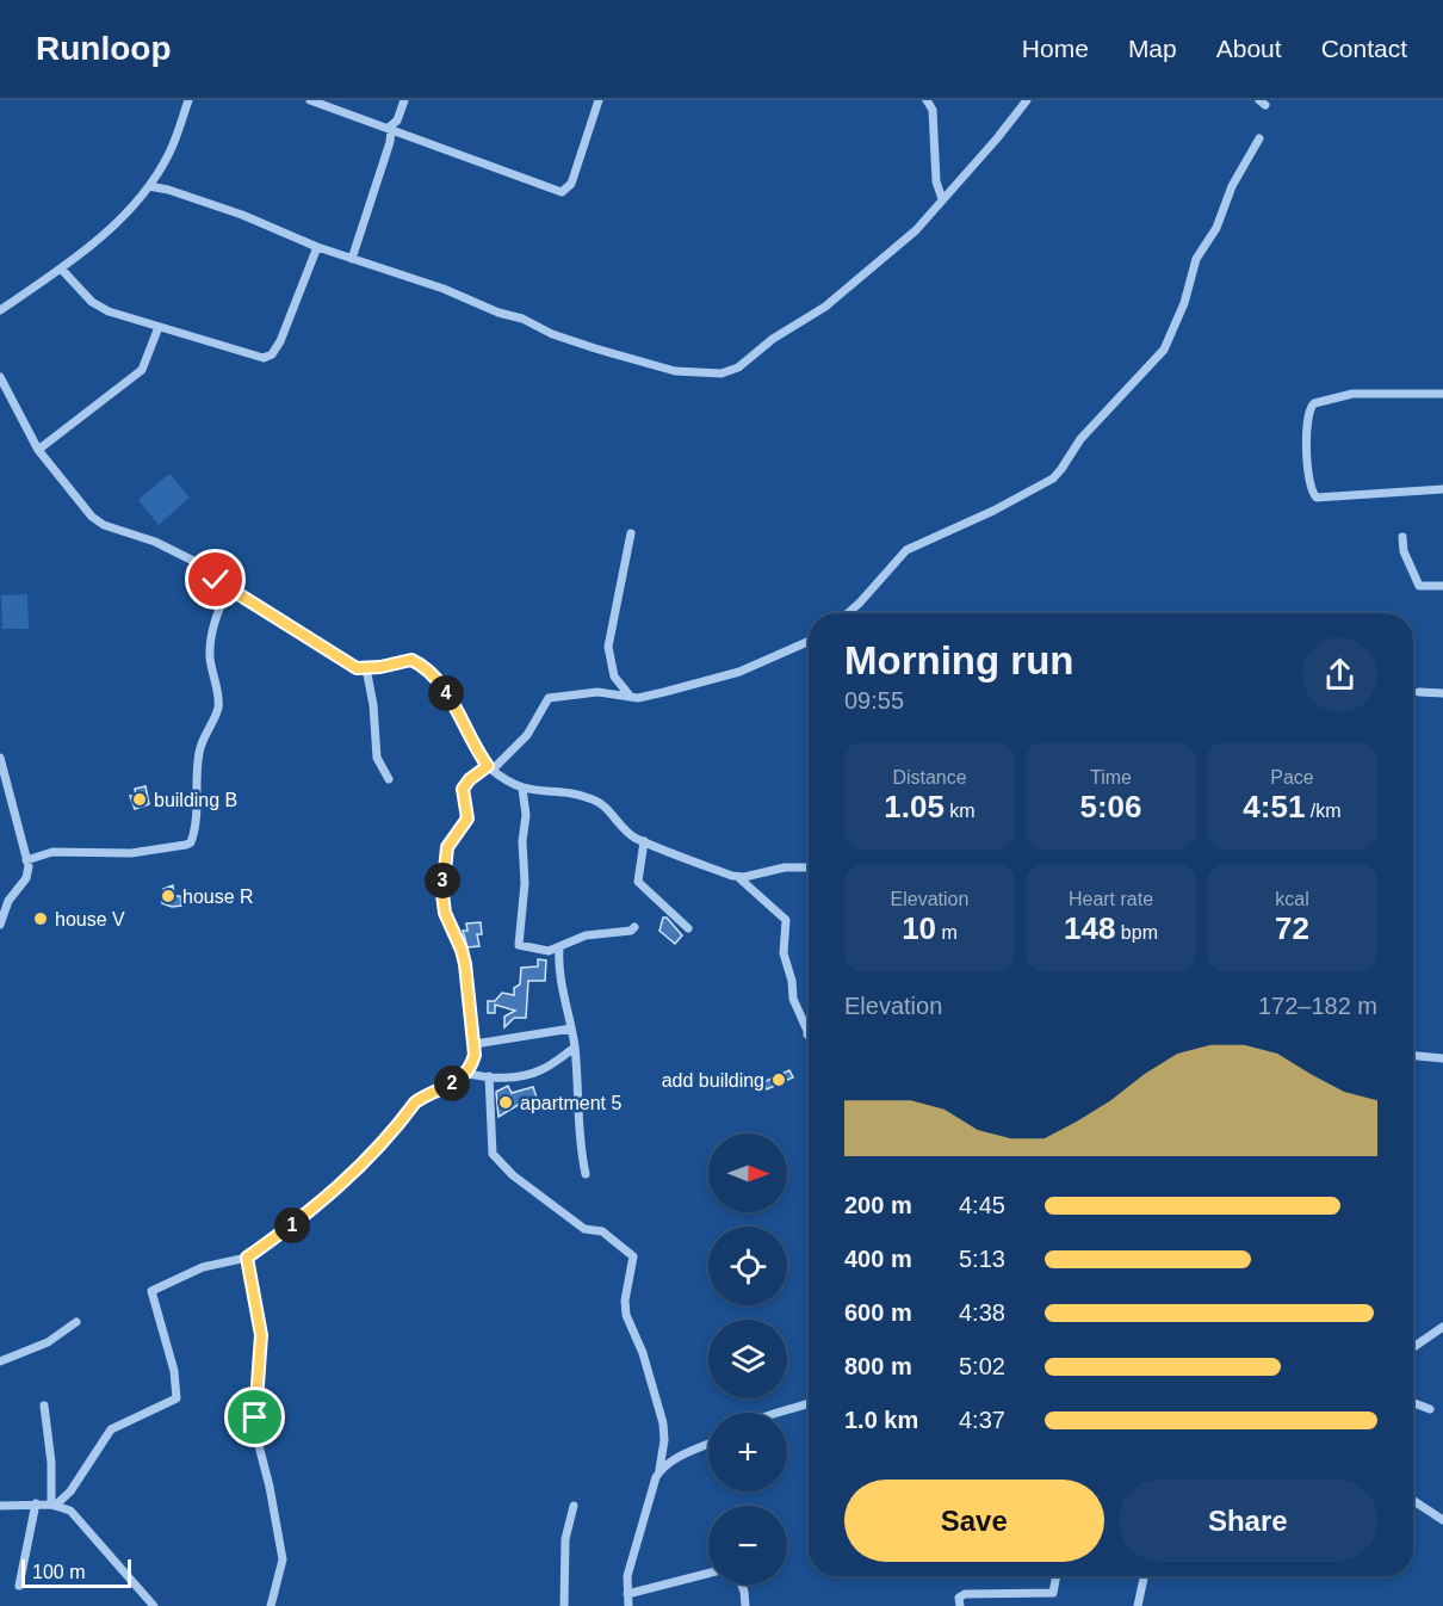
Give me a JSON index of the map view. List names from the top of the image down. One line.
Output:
{"places":["building B","house R","house V","add building","apartment 5"],"scale_bar":"100 m","north":"right","page":{"header":"Runloop","nav":["Home","Map","About","Contact"],"heading":["Morning run","09:55"],"pins":["4","3","2","1"],"stats":[["Distance","1.05 km"],["Time","5:06"],["Pace","4:51 /km"],["Elevation","10 m"],["Heart rate","148 bpm"],["kcal","72"]],"chart":["Elevation","172–182 m"],"map_buttons":["+","−"],"list":[{"name":"200 m","note":"4:45"},{"name":"400 m","note":"5:13"},{"name":"600 m","note":"4:38"},{"name":"800 m","note":"5:02"},{"name":"1.0 km","note":"4:37"}],"buttons":["Save","Share"],"scale":"100 m"}}
